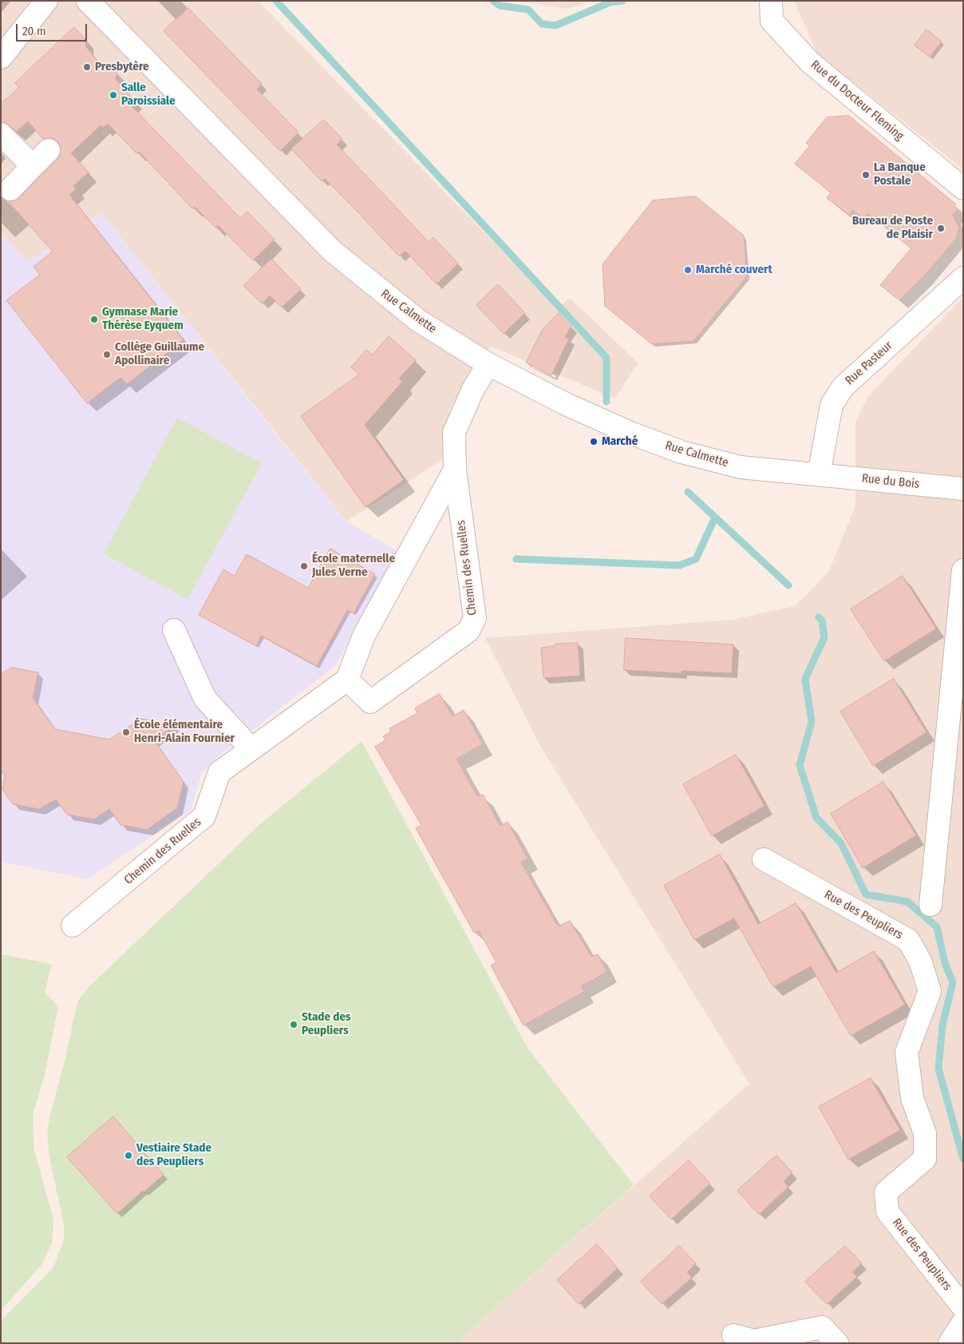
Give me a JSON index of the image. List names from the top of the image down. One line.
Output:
{"streets":{"street":["Rue du Docteur Fleming","Rue Calmette","Rue Pasteur","Rue du Bois","Chemin des Ruelles","Rue des Peupliers"]},"crossings":[["Rue Calmette","Rue Pasteur"],["Rue Calmette","Rue du Bois"],["Rue Calmette","Chemin des Ruelles"],["Rue Pasteur","Rue du Bois"]],"places":["Presbytère","Salle Paroissiale","La Banque Postale","Bureau de Poste de Plaisir","Marché couvert","Gymnase Marie Thérèse Eyquem","Collège Guillaume Apollinaire","Marché","École maternelle Jules Verne","École élémentaire Henri-Alain Fournier","Stade des Peupliers","Vestiaire Stade des Peupliers"],"scale_bar":"20 m"}
